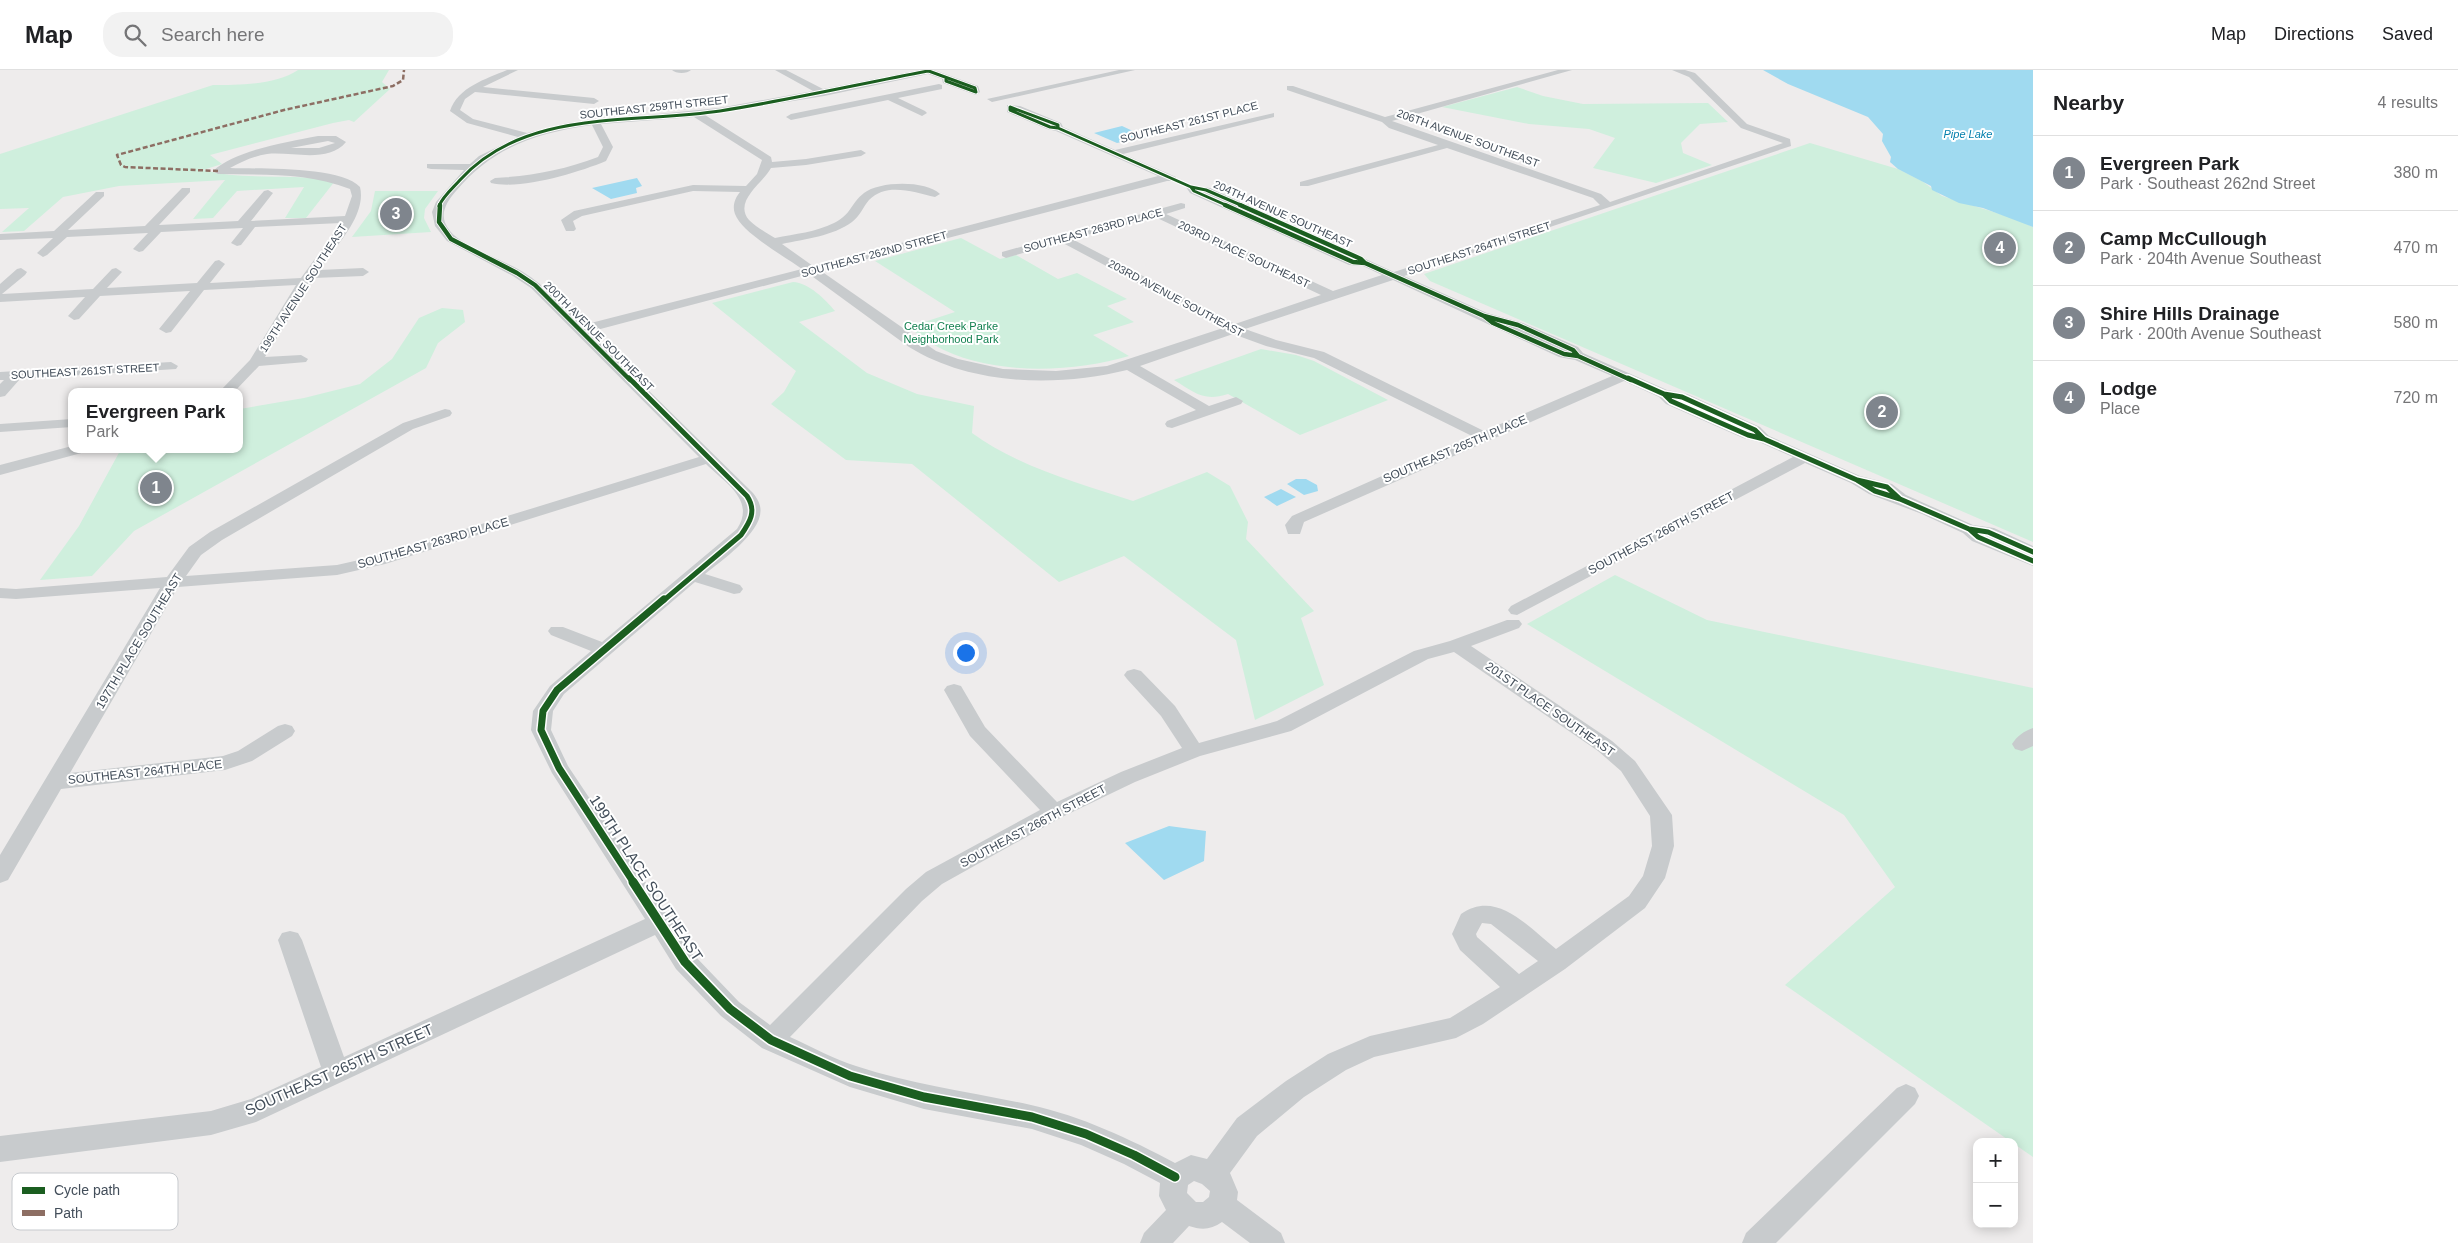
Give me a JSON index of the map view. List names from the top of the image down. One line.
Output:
{"streets":{"street":["SOUTHEAST 259TH STREET","SOUTHEAST 261ST PLACE","206TH AVENUE SOUTHEAST","204TH AVENUE SOUTHEAST","SOUTHEAST 263RD PLACE","SOUTHEAST 264TH STREET","SOUTHEAST 262ND STREET","203RD PLACE SOUTHEAST","199TH AVENUE SOUTHEAST","203RD AVENUE SOUTHEAST","200TH AVENUE SOUTHEAST","SOUTHEAST 261ST STREET","SOUTHEAST 265TH PLACE","SOUTHEAST 266TH STREET","197TH PLACE SOUTHEAST","201ST PLACE SOUTHEAST","SOUTHEAST 264TH PLACE","199TH PLACE SOUTHEAST","SOUTHEAST 265TH STREET"]},"crossings":[["SOUTHEAST 259TH STREET","204TH AVENUE SOUTHEAST"],["SOUTHEAST 259TH STREET","200TH AVENUE SOUTHEAST"],["SOUTHEAST 261ST PLACE","204TH AVENUE SOUTHEAST"],["206TH AVENUE SOUTHEAST","SOUTHEAST 264TH STREET"],["204TH AVENUE SOUTHEAST","SOUTHEAST 264TH STREET"],["204TH AVENUE SOUTHEAST","SOUTHEAST 262ND STREET"],["204TH AVENUE SOUTHEAST","SOUTHEAST 265TH PLACE"],["204TH AVENUE SOUTHEAST","SOUTHEAST 266TH STREET"],["SOUTHEAST 263RD PLACE","203RD PLACE SOUTHEAST"],["SOUTHEAST 263RD PLACE","203RD AVENUE SOUTHEAST"],["SOUTHEAST 263RD PLACE","200TH AVENUE SOUTHEAST"],["SOUTHEAST 263RD PLACE","197TH PLACE SOUTHEAST"],["SOUTHEAST 264TH STREET","SOUTHEAST 262ND STREET"],["SOUTHEAST 264TH STREET","203RD PLACE SOUTHEAST"],["SOUTHEAST 264TH STREET","203RD AVENUE SOUTHEAST"],["SOUTHEAST 262ND STREET","200TH AVENUE SOUTHEAST"],["203RD AVENUE SOUTHEAST","SOUTHEAST 265TH PLACE"],["200TH AVENUE SOUTHEAST","199TH PLACE SOUTHEAST"],["SOUTHEAST 266TH STREET","201ST PLACE SOUTHEAST"],["SOUTHEAST 266TH STREET","199TH PLACE SOUTHEAST"],["197TH PLACE SOUTHEAST","SOUTHEAST 264TH PLACE"],["199TH PLACE SOUTHEAST","SOUTHEAST 265TH STREET"]],"water":["Pipe Lake"],"parks":["Cedar Creek Parke Neighborhood Park"],"legend":["Cycle path","Path"],"page":{"header":"Map","search":"Search here","nav":["Map","Directions","Saved"],"heading":["Nearby","4 results"],"list":[{"mark":"1","name":"Evergreen Park","note":"Park · Southeast 262nd Street","value":"380 m"},{"mark":"2","name":"Camp McCullough","note":"Park · 204th Avenue Southeast","value":"470 m"},{"mark":"3","name":"Shire Hills Drainage","note":"Park · 200th Avenue Southeast","value":"580 m"},{"mark":"4","name":"Lodge","note":"Place","value":"720 m"}],"pins":["3","4","2","1"],"popup":["Evergreen Park","Park"],"map_buttons":["+","−"]}}
